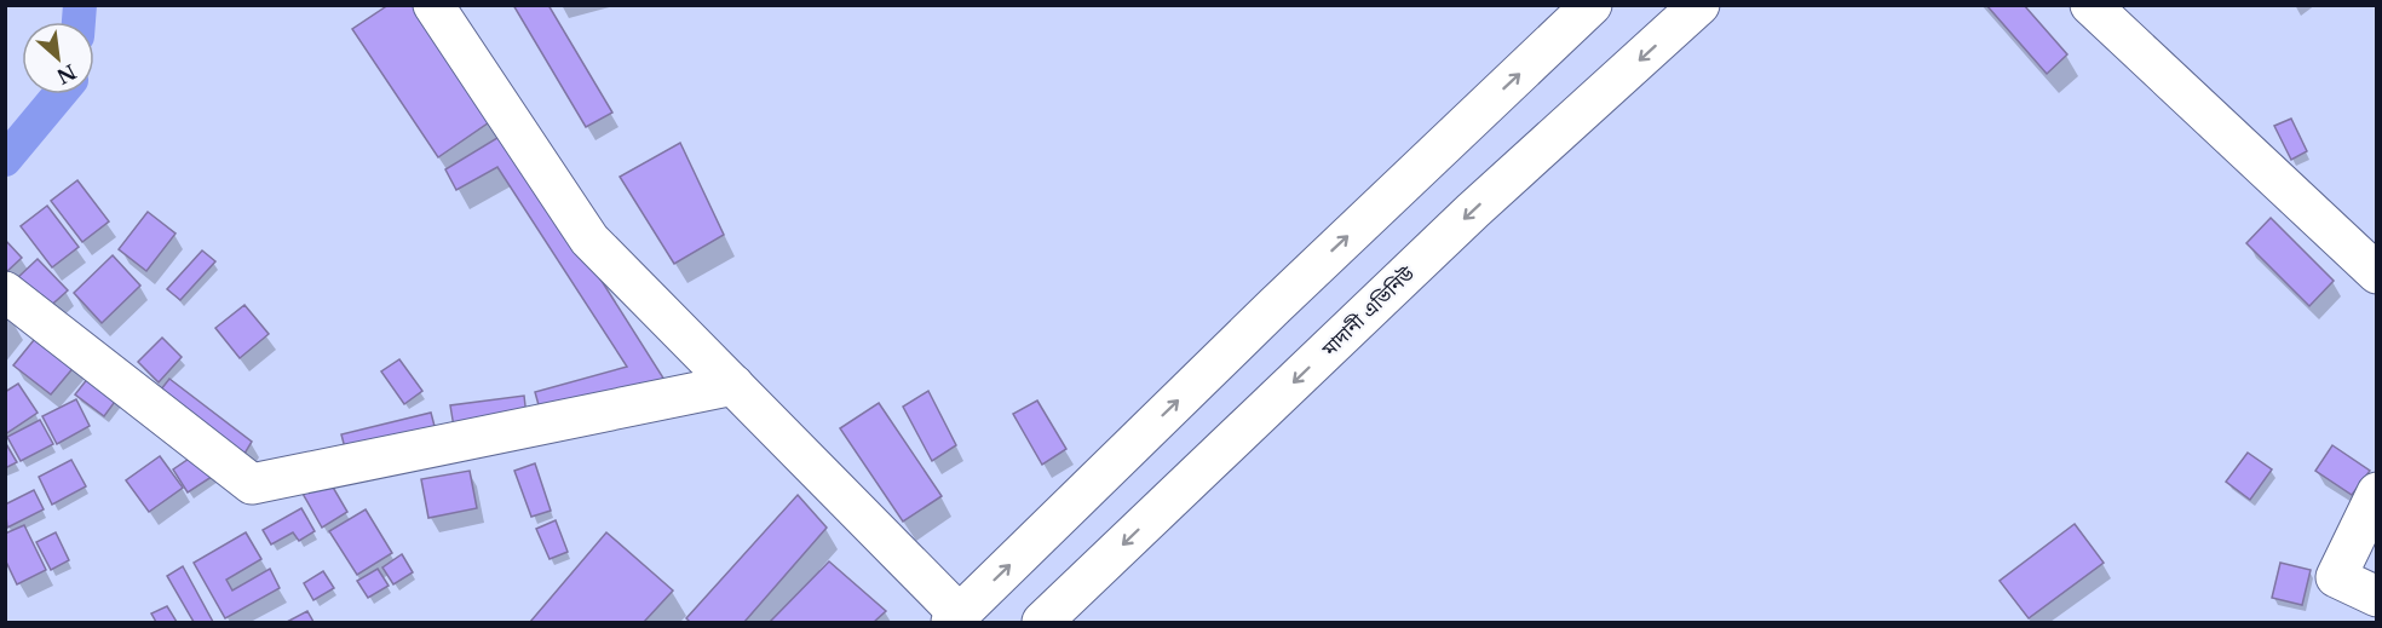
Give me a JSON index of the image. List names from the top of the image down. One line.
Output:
{"streets":{"street":["মাদানী এভিনিউ"]},"north":"bottom right"}
